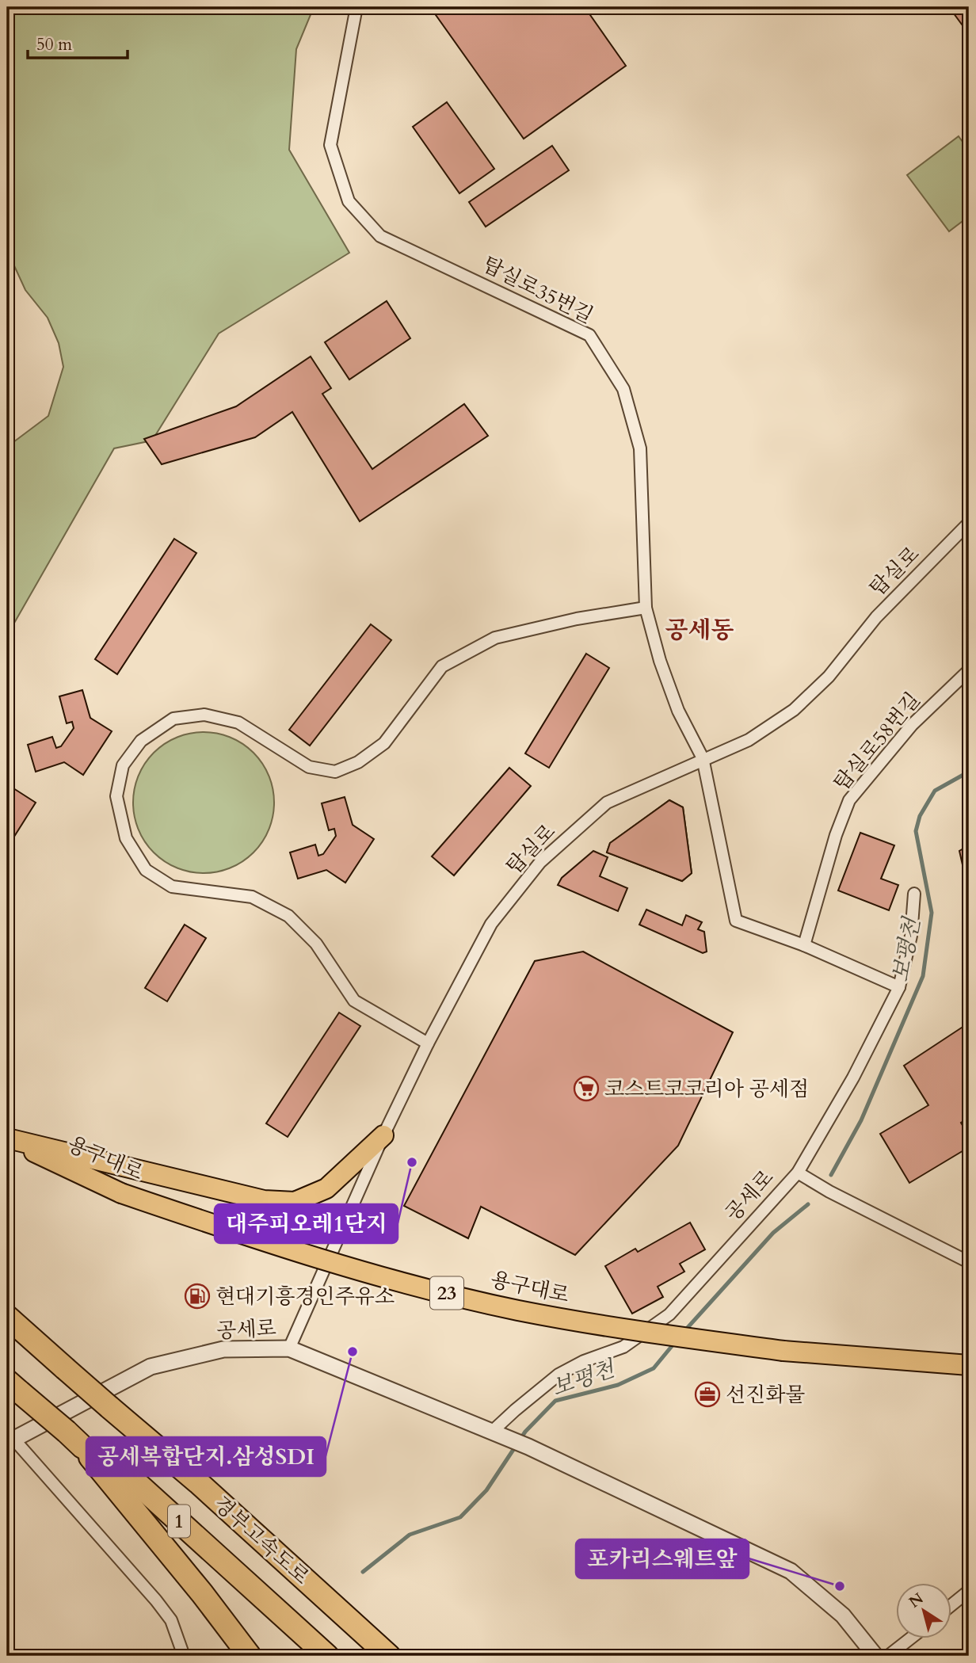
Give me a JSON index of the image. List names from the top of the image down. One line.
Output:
{"streets":{"highway":["용구대로","23","1","경부고속도로"],"street":["탑실로35번길","탑실로","탑실로58번길","공세로"]},"crossings":[["탑실로35번길","탑실로"],["탑실로35번길","탑실로58번길"],["탑실로","공세로"]],"districts":["공세동"],"water":["보평천"],"places":{"supermarket":["코스트코코리아 공세점"],"other":["대주피오레1단지","공세복합단지.삼성SDI","포카리스웨트앞"],"fuel station":["현대기흥경인주유소"],"office":["선진화물"]},"scale_bar":"50 m","north":"top left"}
